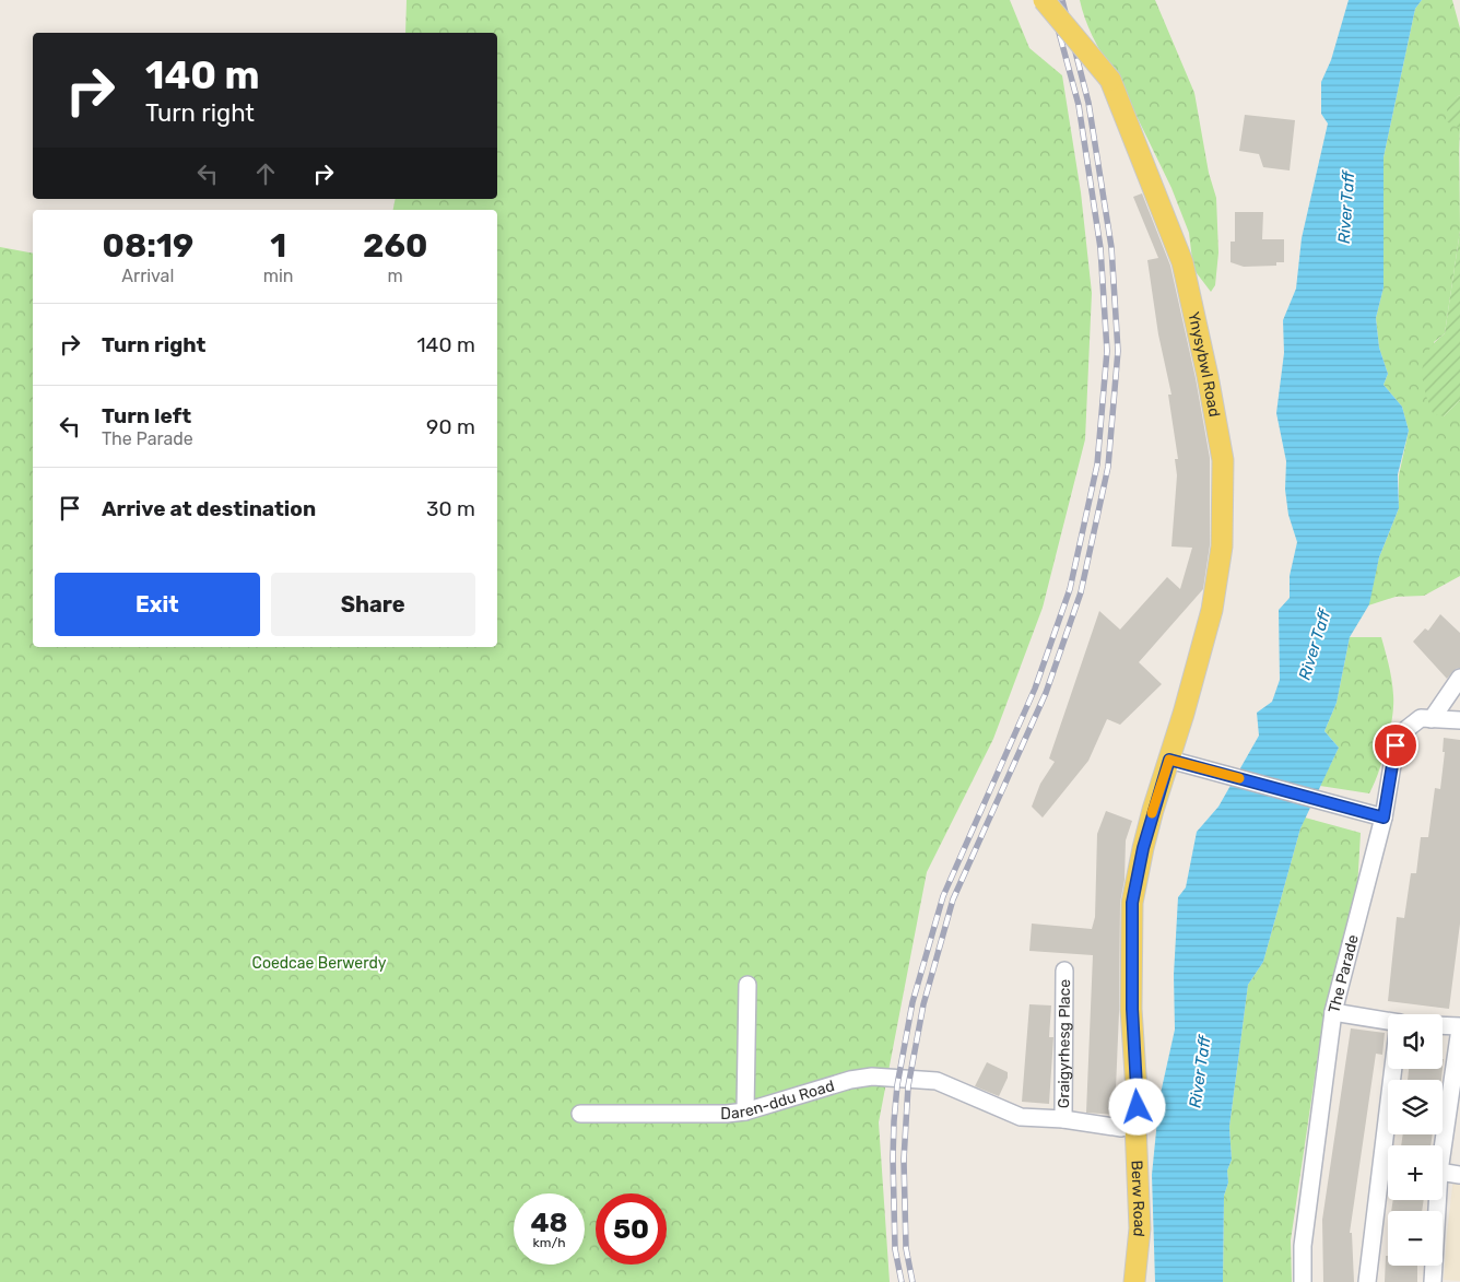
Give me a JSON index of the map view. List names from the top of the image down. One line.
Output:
{"streets":{"main road":["Ynysybwl Road","Berw Road"],"street":["The Parade","Graigyrhesg Place","Daren-ddu Road"]},"crossings":[["Ynysybwl Road","Berw Road"],["Graigyrhesg Place","Daren-ddu Road"],["Daren-ddu Road","Berw Road"]],"water":["River Taff"],"parks":["Coedcae Berwerdy"],"page":{"turn":["140 m","Turn right"],"eta":["08:19","Arrival","1","min","260","m"],"list":[{"name":"Turn right","value":"140 m"},{"name":"Turn left","note":"The Parade","value":"90 m"},{"name":"Arrive at destination","value":"30 m"}],"buttons":["Exit","Share"],"map_buttons":["+","−"],"speed":"48 km/h","limit":"50"}}
